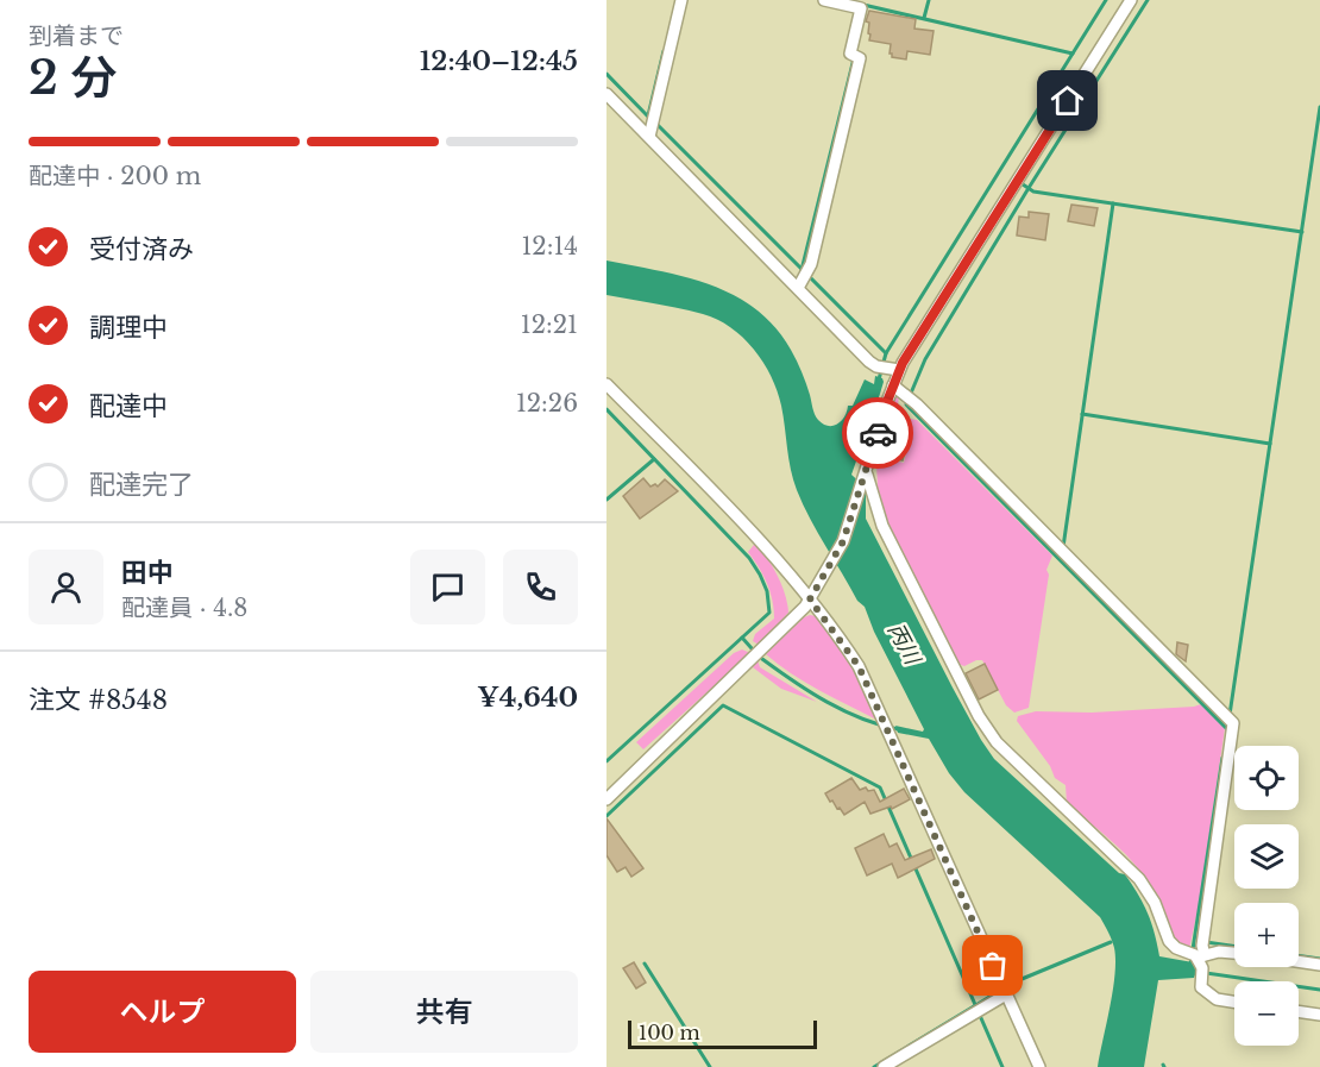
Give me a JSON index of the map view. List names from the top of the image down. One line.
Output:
{"water":["丙川"],"scale_bar":"100 m","page":{"heading":["2 分","到着まで","12:40–12:45"],"panel":["田中","配達員 · 4.8","注文 #8548","¥4,640"],"bar":"配達中 · 200 m","list":[["受付済み","12:14"],["調理中","12:21"],["配達中","12:26"],"配達完了"],"map_buttons":["+","−"],"buttons":["ヘルプ","共有"],"scale":"100 m"}}
